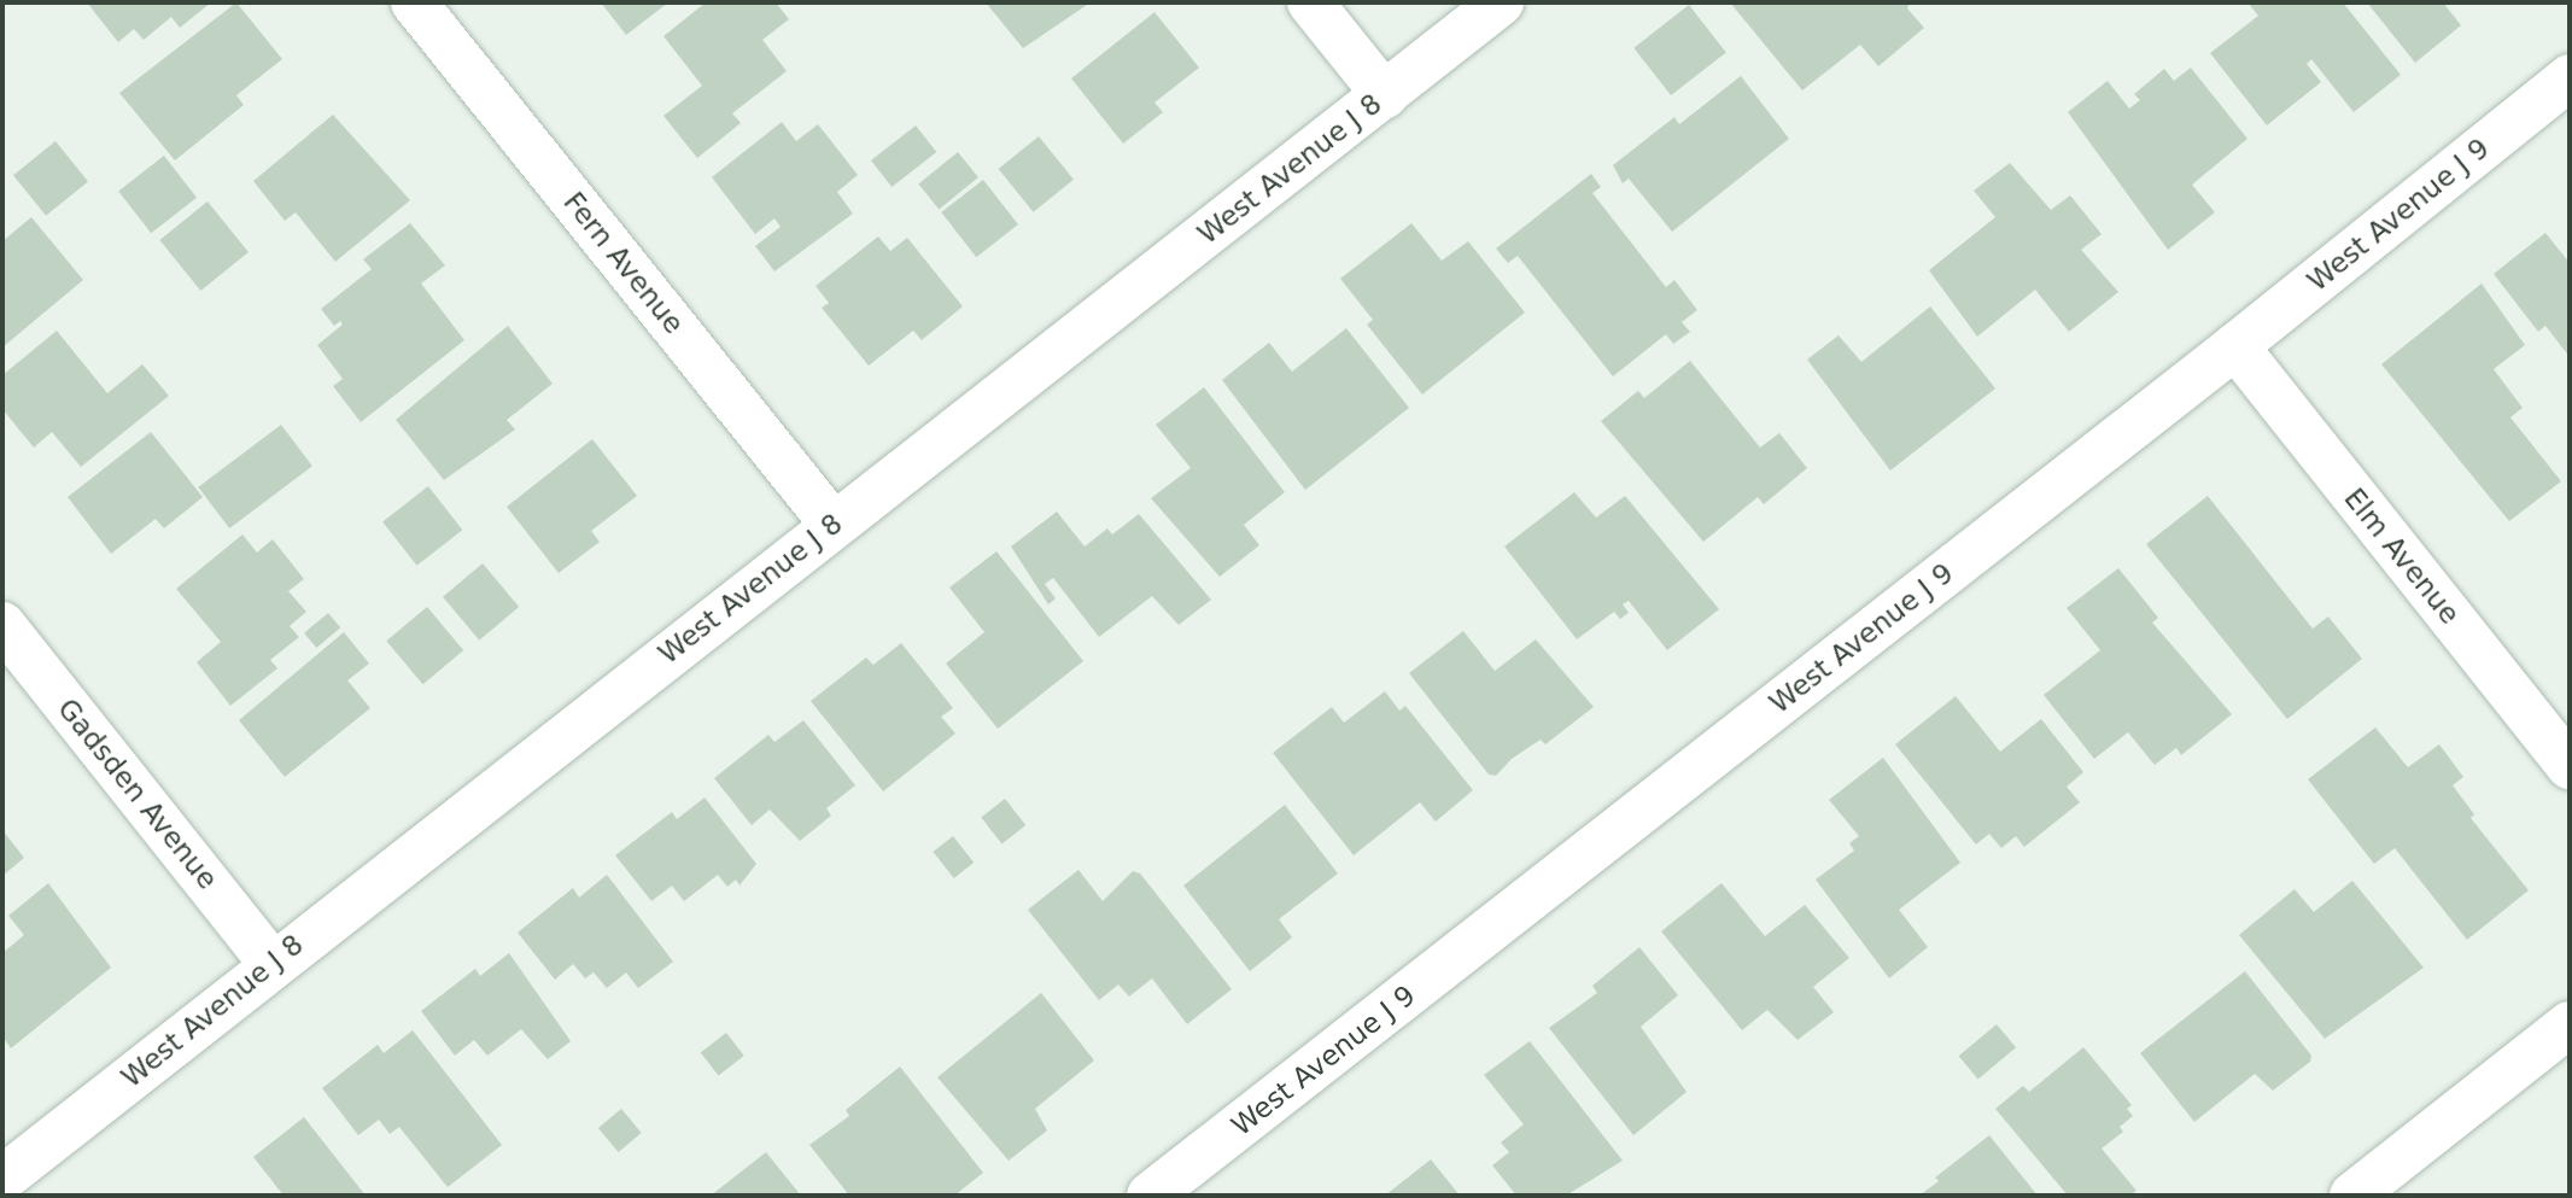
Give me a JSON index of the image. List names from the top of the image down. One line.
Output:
{"streets":{"street":["West Avenue J 8","West Avenue J 9","Fern Avenue","Elm Avenue","Gadsden Avenue"]},"crossings":[["West Avenue J 8","Fern Avenue"],["West Avenue J 8","Gadsden Avenue"],["West Avenue J 9","Elm Avenue"]]}
